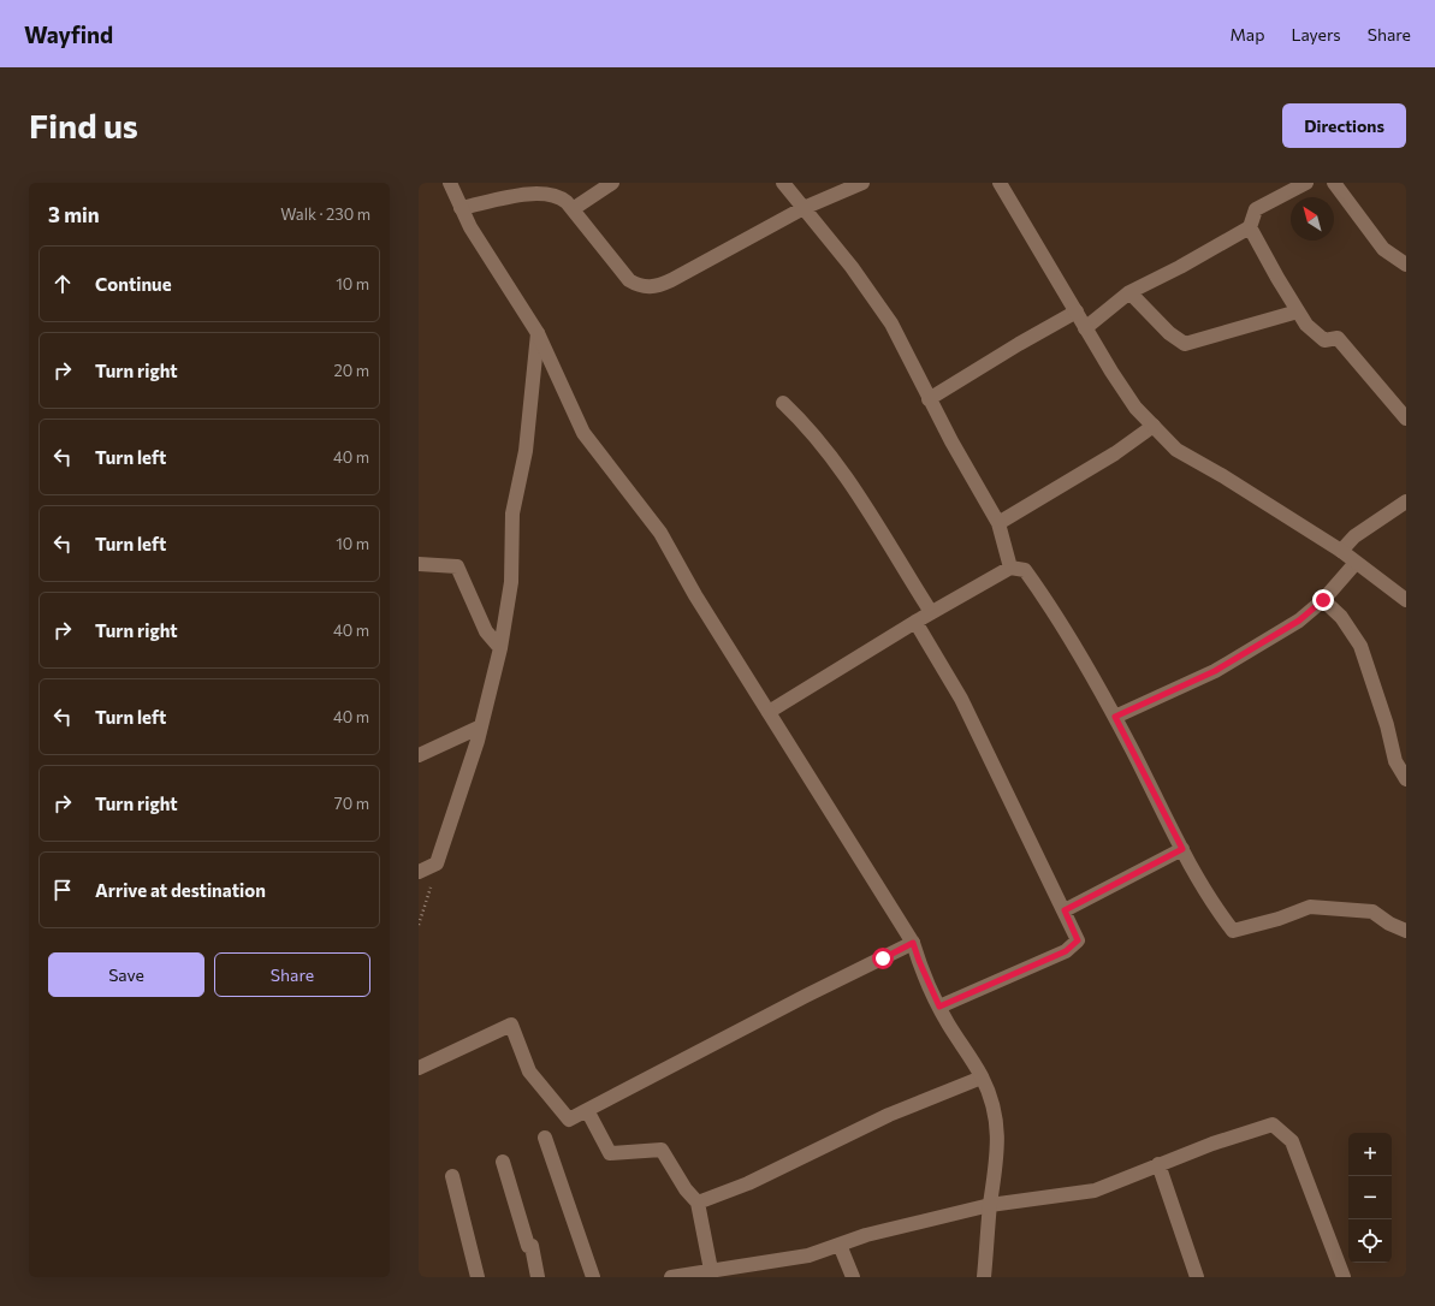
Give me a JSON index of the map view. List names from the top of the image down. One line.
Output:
{"north":"top left","page":{"header":"Wayfind","nav":["Map","Layers","Share"],"buttons":["Directions",["Save","Share"]],"title":"Find us","heading":["3 min","Walk · 230 m"],"list":[["Continue","10 m"],["Turn right","20 m"],["Turn left","40 m"],["Turn left","10 m"],["Turn right","40 m"],["Turn left","40 m"],["Turn right","70 m"],"Arrive at destination"],"map_buttons":["+","−"]}}
